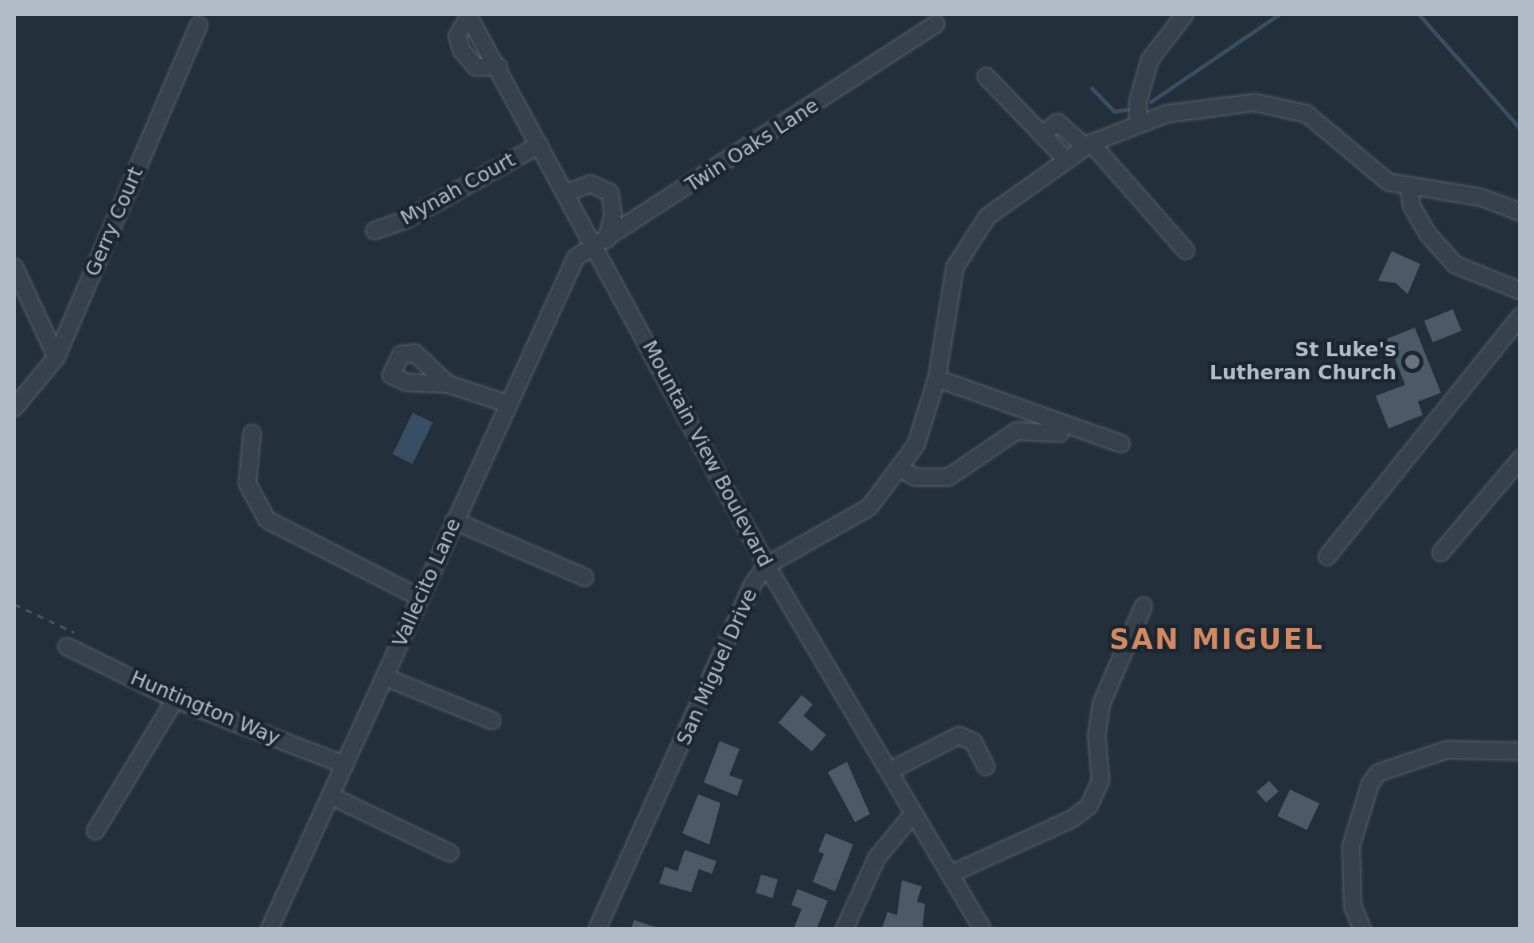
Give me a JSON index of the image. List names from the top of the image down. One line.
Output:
{"streets":{"street":["Twin Oaks Lane","Mynah Court","Gerry Court","Mountain View Boulevard","Vallecito Lane","San Miguel Drive","Huntington Way"]},"crossings":[["Twin Oaks Lane","Mountain View Boulevard"],["Twin Oaks Lane","Vallecito Lane"],["Mynah Court","Mountain View Boulevard"],["Mountain View Boulevard","Vallecito Lane"],["Mountain View Boulevard","San Miguel Drive"],["Vallecito Lane","Huntington Way"]],"districts":["SAN MIGUEL"],"places":["St Luke's Lutheran Church"]}
